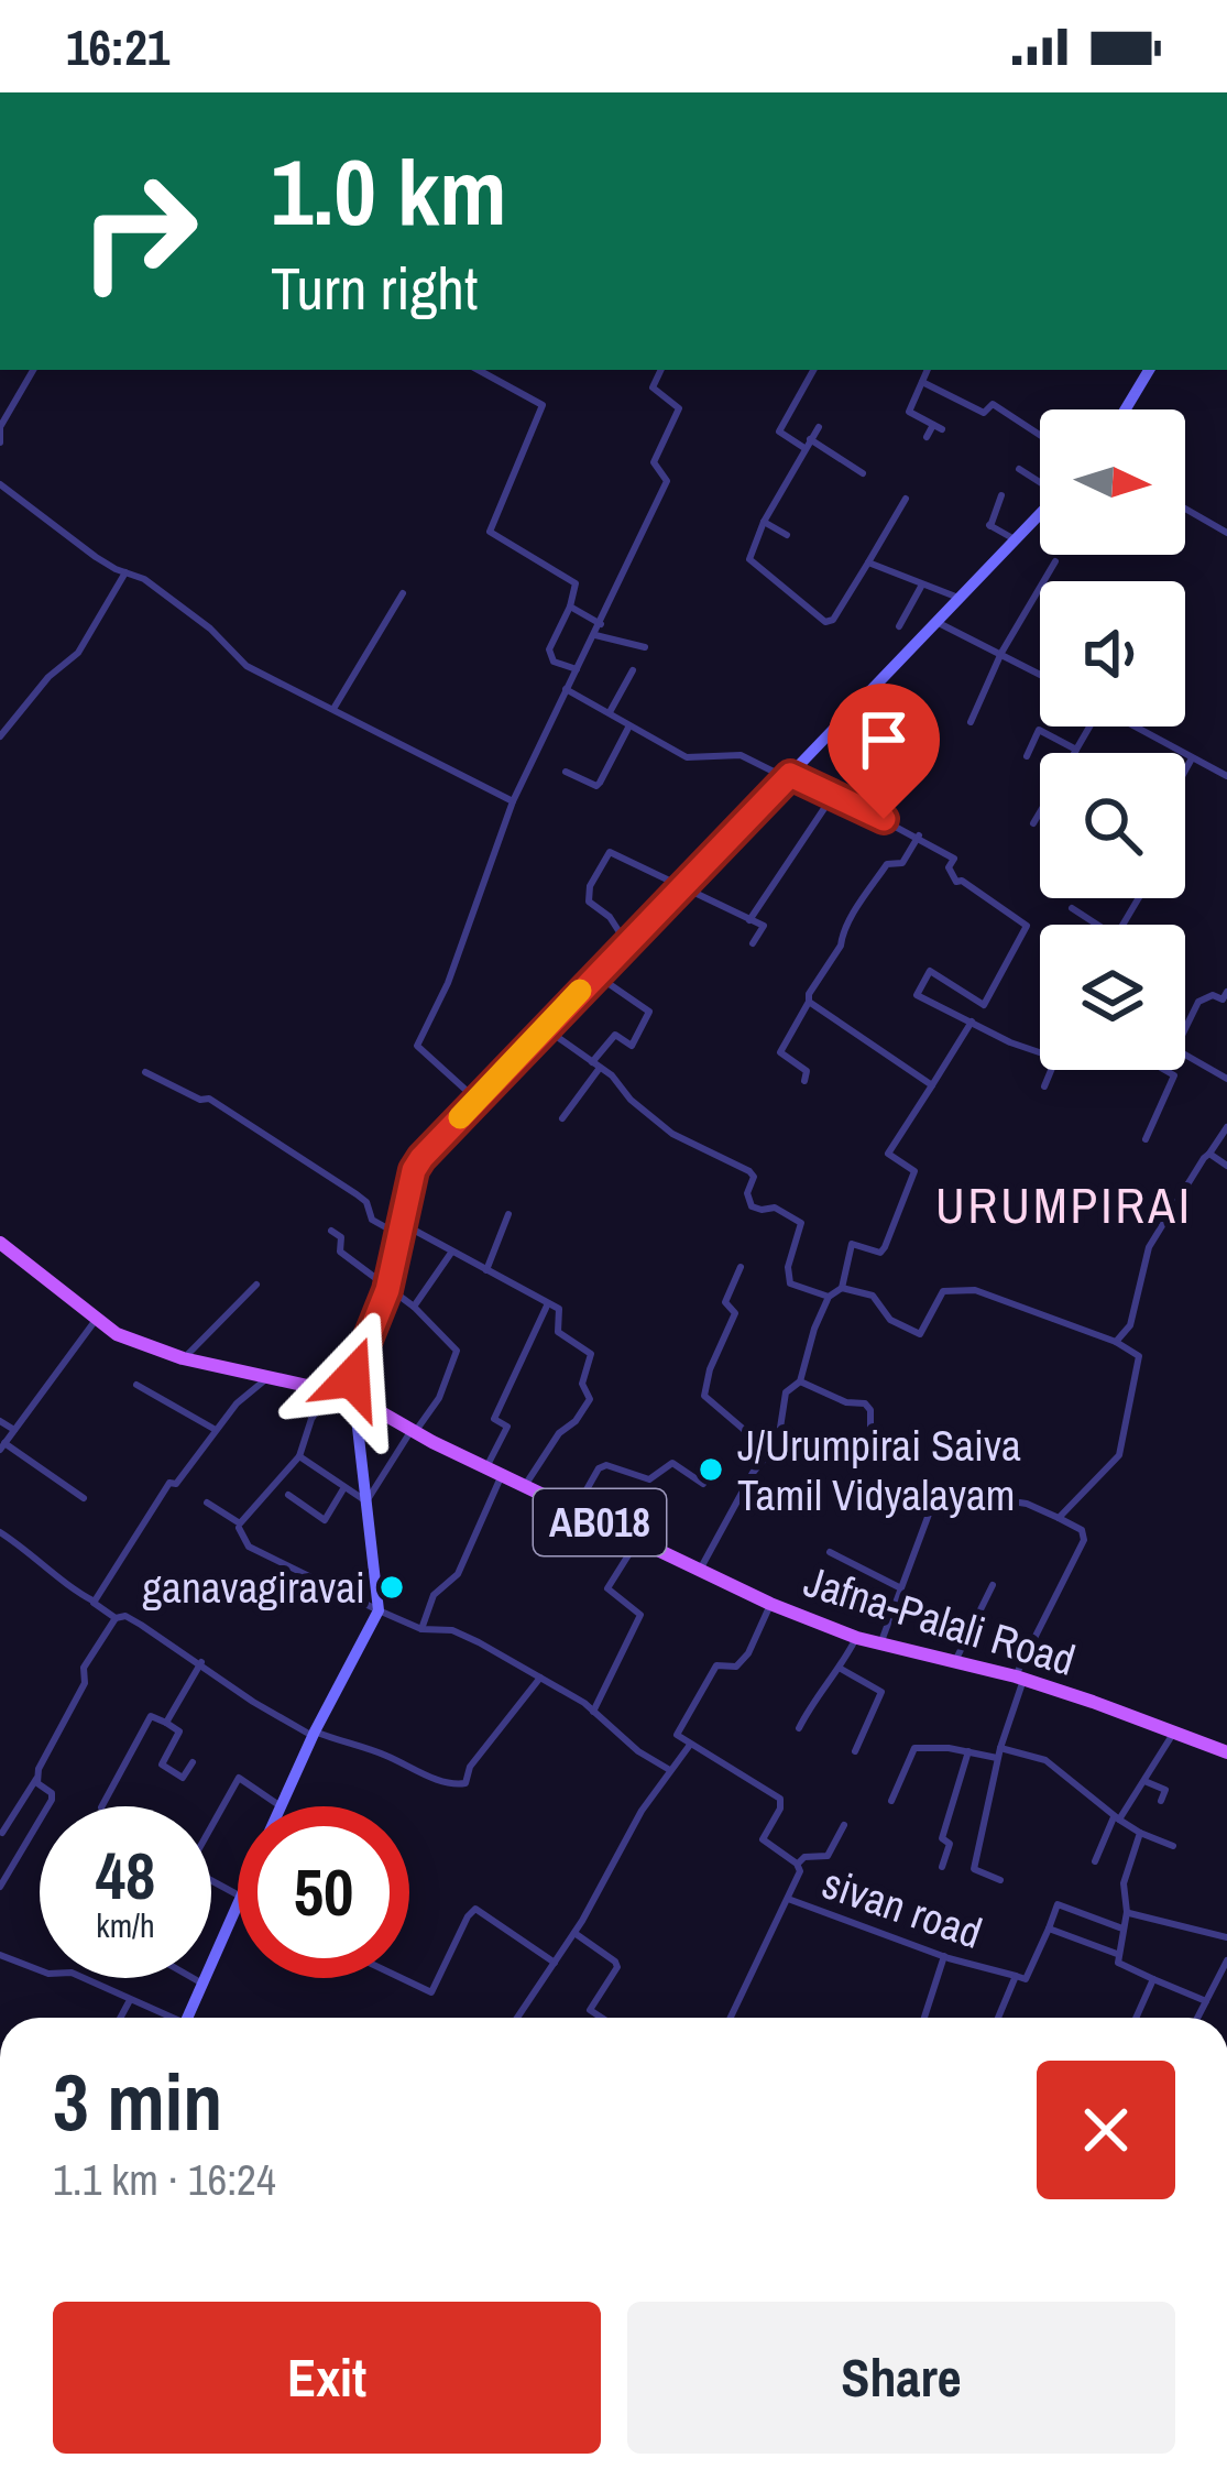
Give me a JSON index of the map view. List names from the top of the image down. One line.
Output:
{"streets":{"main road":["AB018","Jafna-Palali Road"],"street":["sivan road"]},"districts":["URUMPIRAI"],"places":["J/Urumpirai Saiva Tamil Vidyalayam","ganavagiravai"],"north":"right","page":{"status":"16:21","turn":["1.0 km","Turn right"],"speed":"48 km/h","limit":"50","heading":["3 min","1.1 km · 16:24"],"buttons":["Exit","Share"]}}
